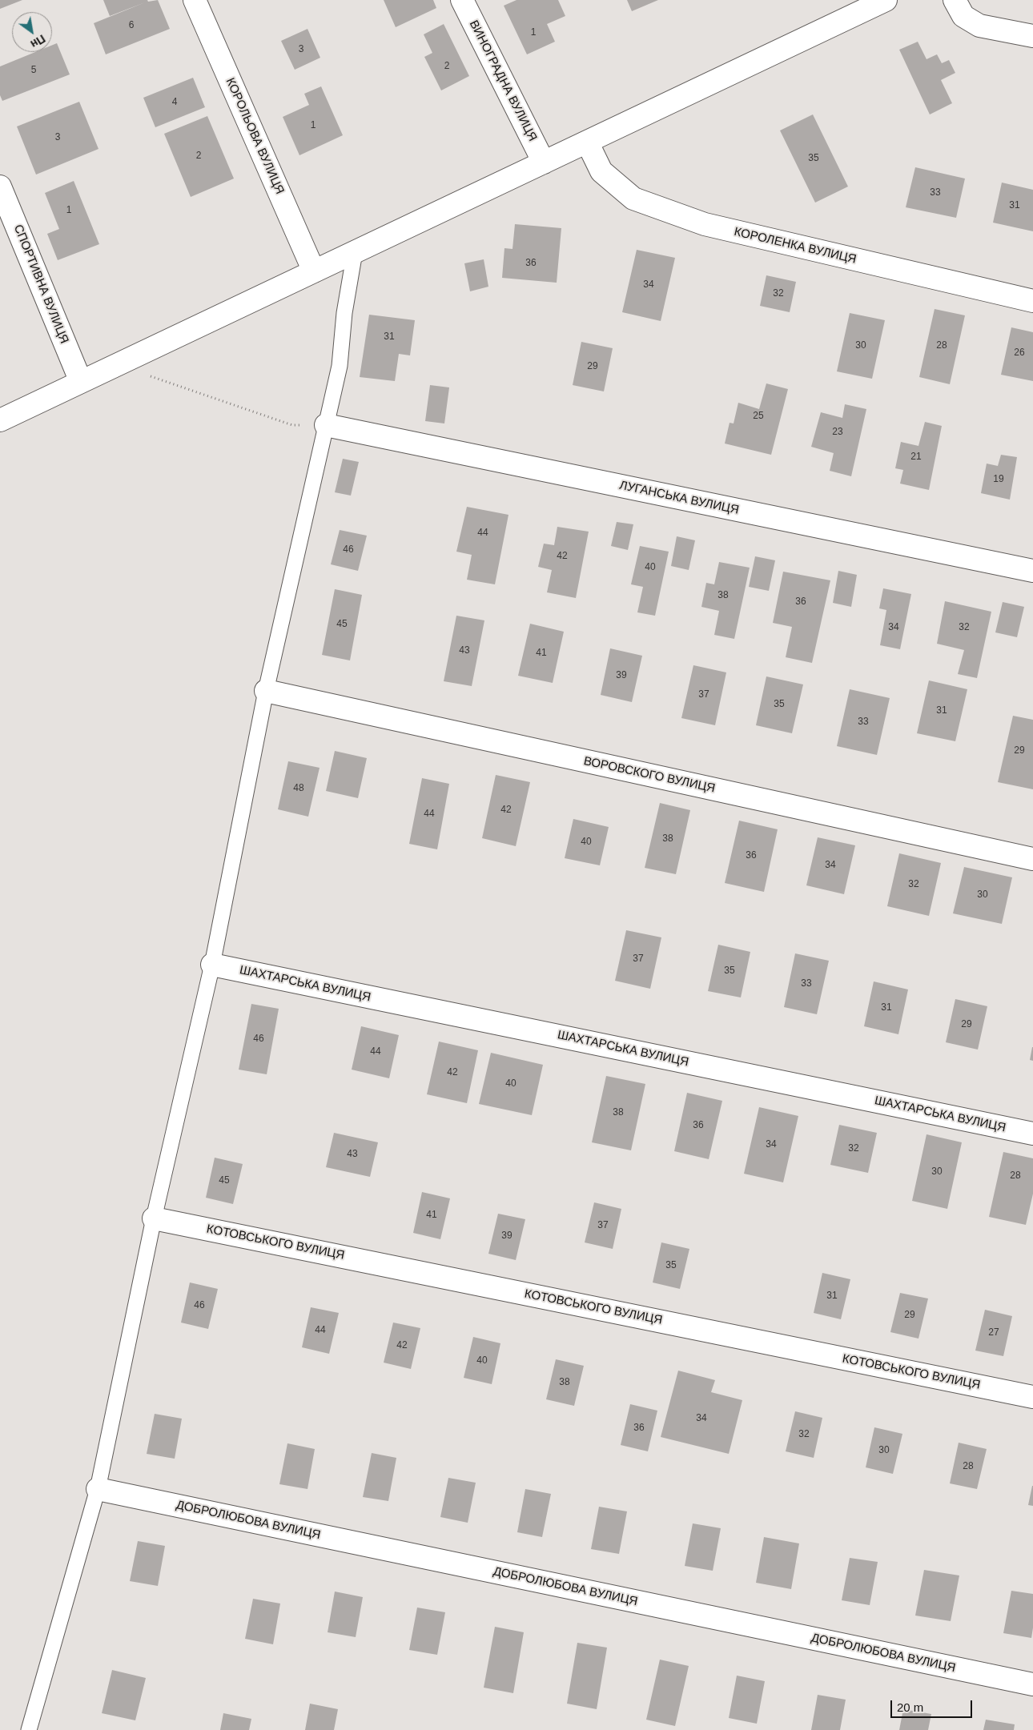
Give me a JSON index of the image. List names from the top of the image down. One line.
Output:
{"streets":{"street":["ВИНОГРАДНА ВУЛИЦЯ","КОРОЛЬОВА ВУЛИЦЯ","КОРОЛЕНКА ВУЛИЦЯ","СПОРТИВНА ВУЛИЦЯ","ЛУГАНСЬКА ВУЛИЦЯ","ВОРОВСКОГО ВУЛИЦЯ","ШАХТАРСЬКА ВУЛИЦЯ","КОТОВСЬКОГО ВУЛИЦЯ","ДОБРОЛЮБОВА ВУЛИЦЯ"]},"house_numbers":["6","1","3","2","5","4","1","3","2","35","33","31","1","36","34","32","31","30","28","26","29","25","23","21","19","44","46","42","40","38","36","45","34","32","43","41","39","37","35","31","33","29","48","42","44","38","40","36","34","32","30","37","35","33","31","29","46","44","42","40","38","36","34","32","43","30","28","45","41","37","39","35","31","46","29","44","27","42","40","38","34","36","32","30","28"],"scale_bar":"20 m","north":"bottom right"}
